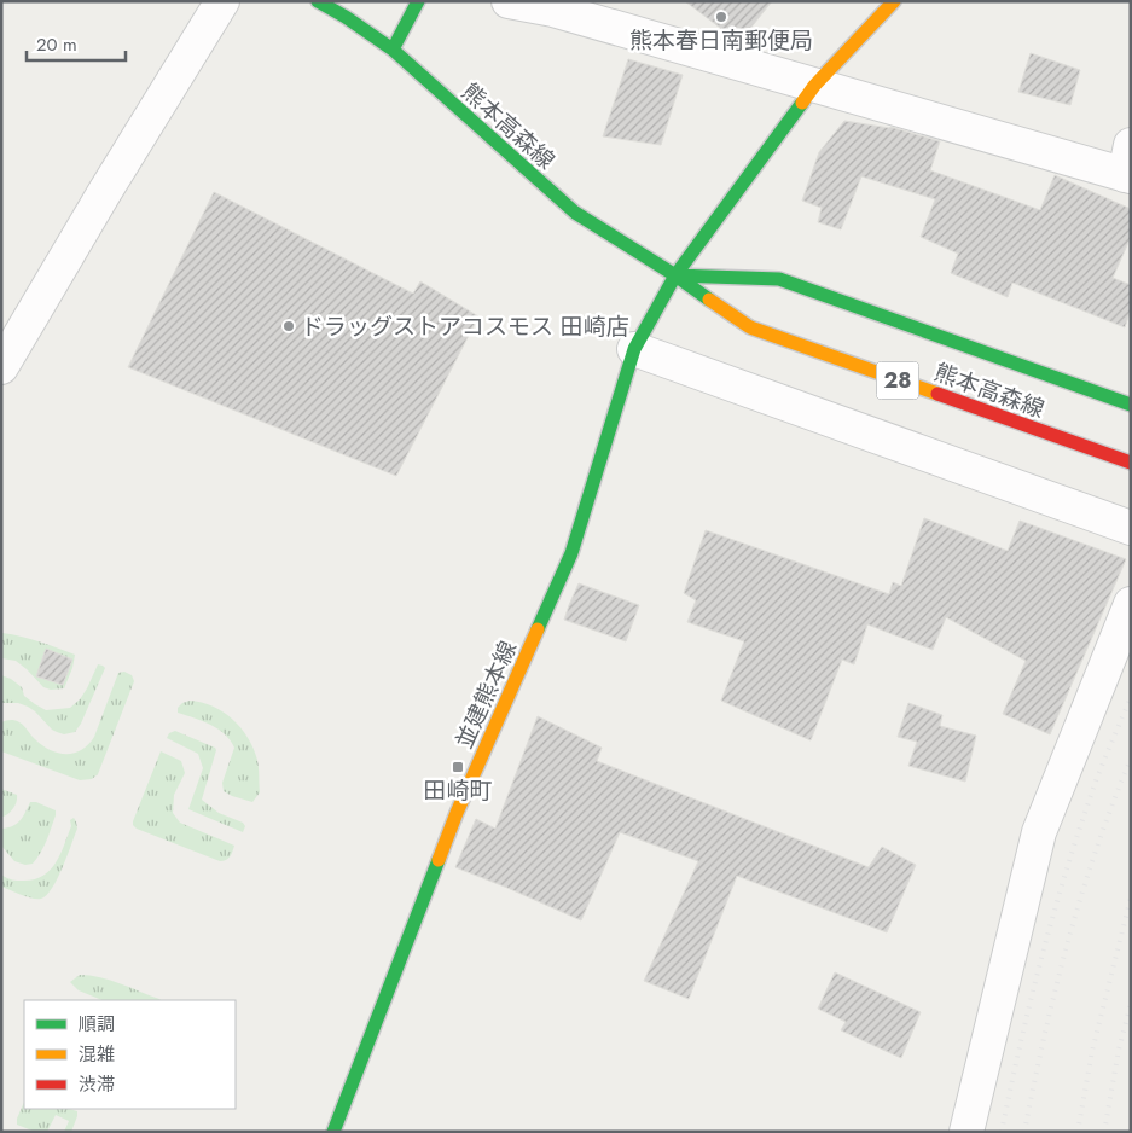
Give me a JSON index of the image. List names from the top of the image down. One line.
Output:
{"streets":{"main road":["熊本高森線","28","並建熊本線"]},"crossings":[["熊本高森線","並建熊本線"]],"places":{"other":["熊本春日南郵便局","ドラッグストアコスモス 田崎店"],"transit":["田崎町"]},"legend":["順調","混雑","渋滞"],"scale_bar":"20 m"}
